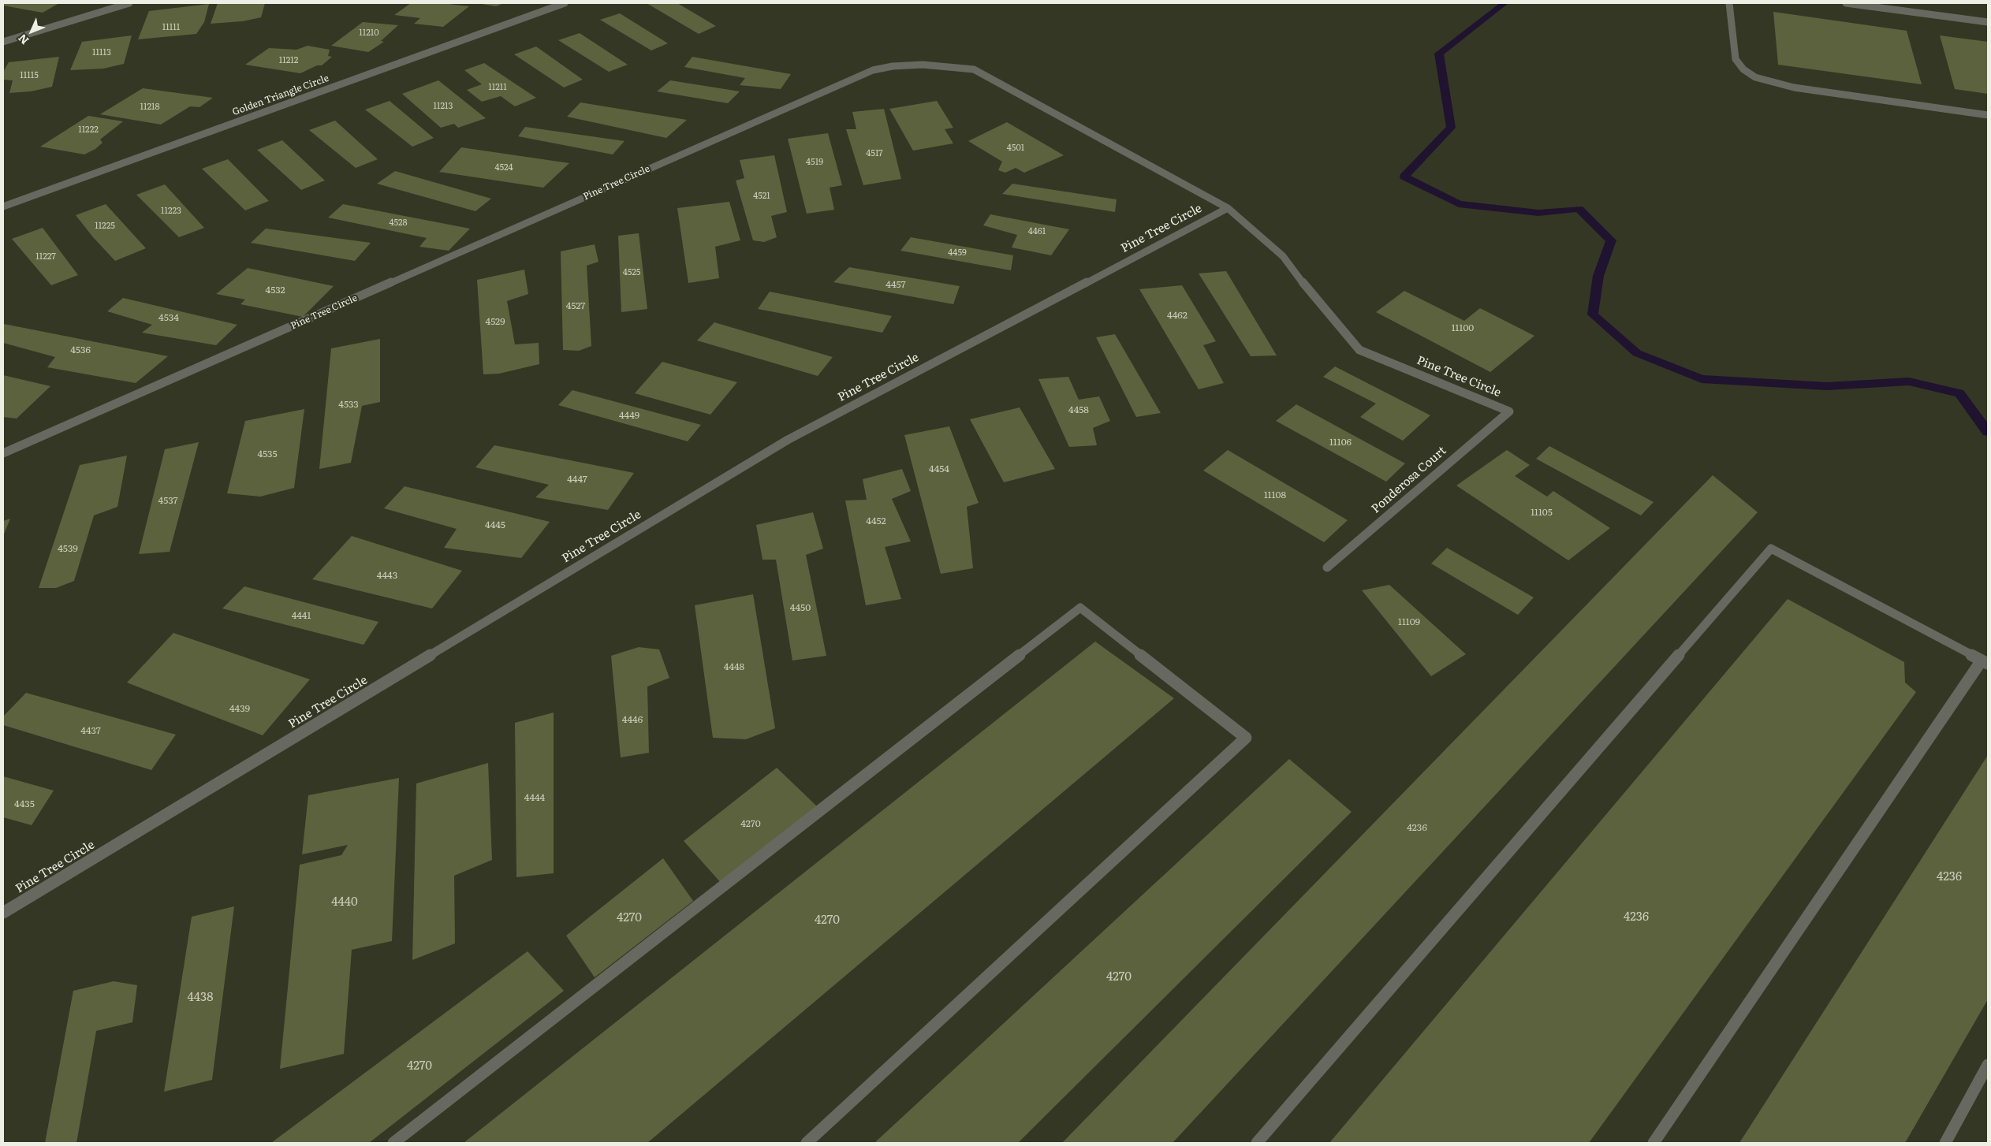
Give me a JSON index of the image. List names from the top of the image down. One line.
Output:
{"streets":{"street":["Golden Triangle Circle","Pine Tree Circle","Ponderosa Court"]},"crossings":[["Pine Tree Circle","Ponderosa Court"]],"house_numbers":["11111","11210","11113","11212","11115","11211","11213","11218","11222","4501","4517","4519","4524","4521","11223","4528","11225","4461","4459","11227","4525","4457","4532","4527","4462","4534","4529","11100","4536","4533","4458","4449","11106","4535","4454","4447","11108","4537","11105","4452","4445","4539","4443","4450","4441","11109","4448","4439","4446","4437","4444","4435","4270","4236","4236","4440","4236","4270","4270","4270","4438","4270"],"north":"bottom left"}
